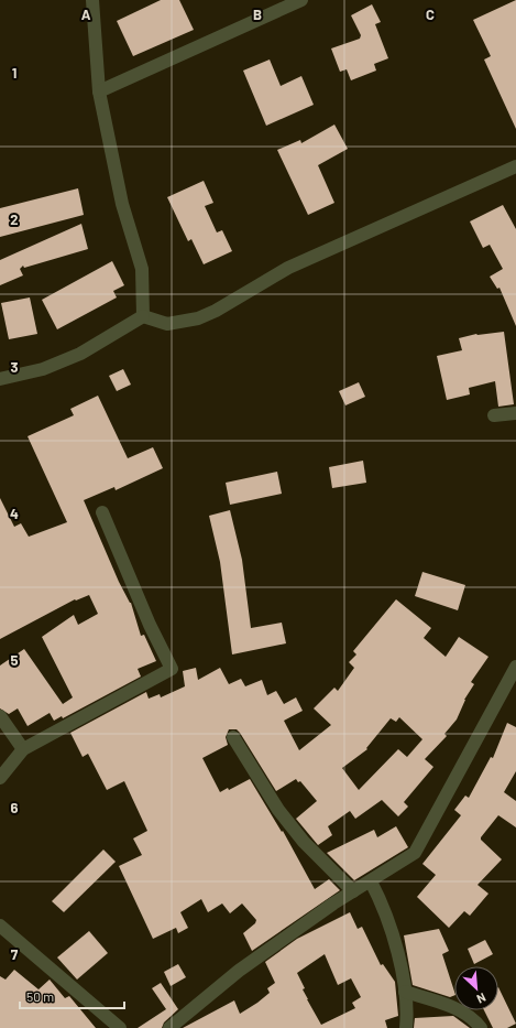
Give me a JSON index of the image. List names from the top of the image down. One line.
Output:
{"scale_bar":"50 m","north":"bottom right","grid":{"columns":["A","B","C"],"rows":["1","2","3","4","5","6","7"]}}
